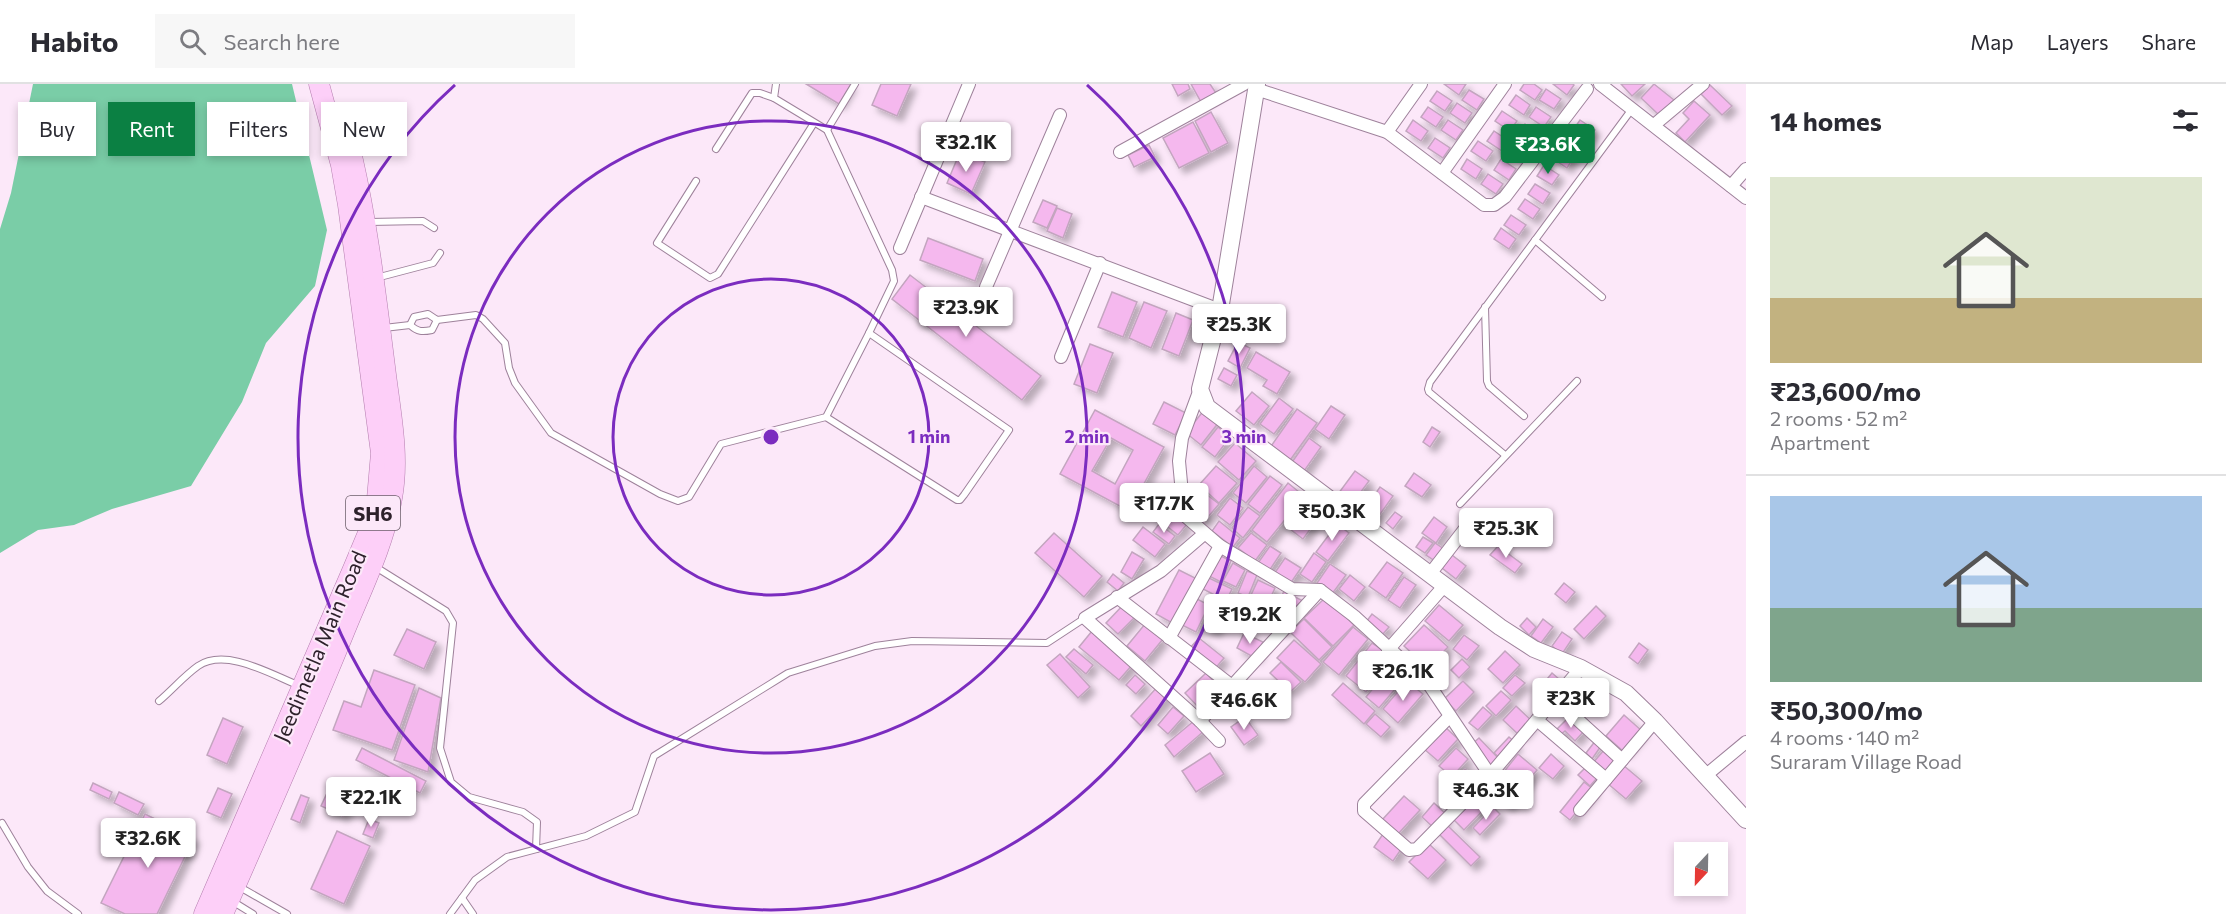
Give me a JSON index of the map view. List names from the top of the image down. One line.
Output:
{"streets":{"main road":["SH6","Jeedimetla Main Road"]},"north":"bottom","page":{"header":"Habito","search":"Search here","nav":["Map","Layers","Share"],"heading":"14 homes","chip":["Buy","Rent","Filters","New"],"price":["₹32.1K","₹23.6K","₹23.9K","₹25.3K","₹17.7K","₹50.3K","₹25.3K","₹19.2K","₹26.1K","₹23K","₹46.6K","₹46.3K","₹22.1K","₹32.6K"],"list":[{"name":"₹23,600/mo","note":"2 rooms · 52 m² · Apartment"},{"name":"₹50,300/mo","note":"4 rooms · 140 m² · Suraram Village Road"}]},"rings":["1 min","2 min","3 min"]}
